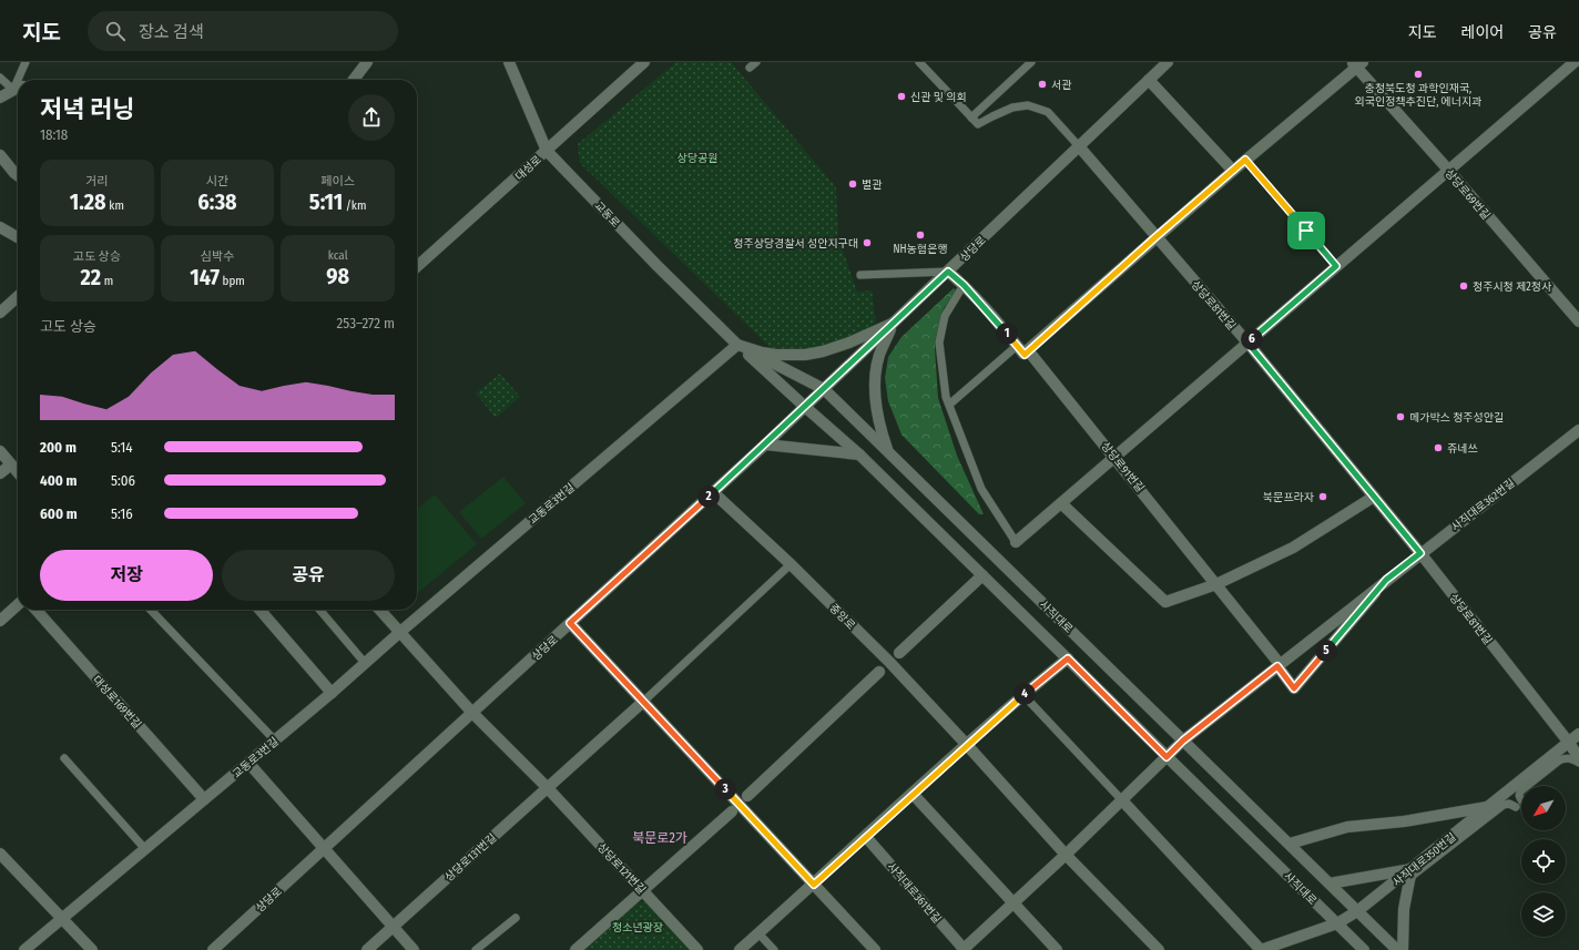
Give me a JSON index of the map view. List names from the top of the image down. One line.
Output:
{"streets":{"street":["대성로","상당로69번길","교동로","상당로","상당로81번길","상당로91번길","교동로3번길","사직대로362번길","중앙로","사직대로","대성로169번길","상당로131번길","사직대로350번길","상당로121번길","사직대로361번길"]},"crossings":[["대성로","교동로"],["교동로","상당로"],["교동로","교동로3번길"],["교동로","사직대로"],["상당로","상당로81번길"],["상당로","상당로91번길"],["상당로","중앙로"],["상당로","사직대로"],["상당로","상당로121번길"],["상당로81번길","사직대로362번길"],["상당로81번길","사직대로350번길"],["상당로91번길","사직대로362번길"],["교동로3번길","대성로169번길"],["교동로3번길","상당로121번길"],["사직대로362번길","사직대로"],["사직대로362번길","사직대로361번길"],["사직대로","사직대로350번길"],["사직대로","사직대로361번길"],["상당로131번길","상당로121번길"]],"districts":["북문로2가"],"parks":["상당공원","청소년광장"],"places":["충청북도청 과학인재국, 외국인정책추진단, 에너지과","서관","신관 및 의회","별관","NH농협은행","청주상당경찰서 성안지구대","청주시청 제2청사","메가박스 청주성안길","쥬네쓰","북문프라자"],"north":"bottom left","page":{"header":"지도","search":"장소 검색","nav":["지도","레이어","공유"],"heading":["저녁 러닝","18:18"],"stats":[["거리","1.28 km"],["시간","6:38"],["페이스","5:11 /km"],["고도 상승","22 m"],["심박수","147 bpm"],["kcal","98"]],"chart":["고도 상승","253–272 m"],"pins":["1","6","2","5","4","3"],"list":[{"name":"200 m","note":"5:14"},{"name":"400 m","note":"5:06"},{"name":"600 m","note":"5:16"}],"buttons":["저장","공유"]}}
